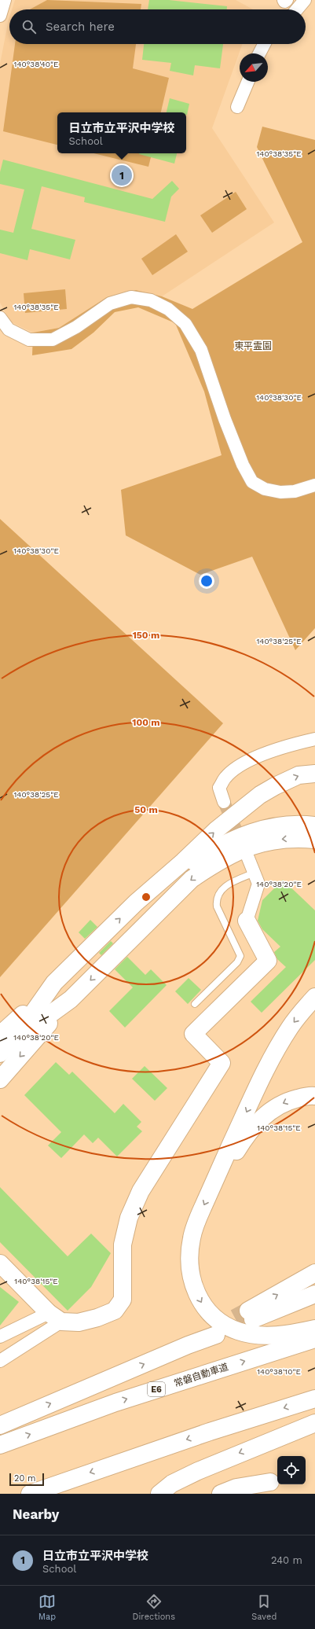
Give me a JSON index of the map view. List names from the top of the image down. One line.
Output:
{"streets":{"main road":["常磐自動車道","E6"]},"parks":["東平霊園"],"scale_bar":"20 m","north":"bottom left","page":{"search":"Search here","popup":["日立市立平沢中学校","School"],"pins":"1","scale":"20 m","heading":"Nearby","list":[{"mark":"1","name":"日立市立平沢中学校","note":"School","value":"240 m"}],"nav":["Map","Directions","Saved"]},"coordinates":["140°38'40\"E","140°38'35\"E","140°38'30\"E","140°38'25\"E","140°38'20\"E","140°38'15\"E","140°38'10\"E"],"rings":["150 m","100 m","50 m"]}
